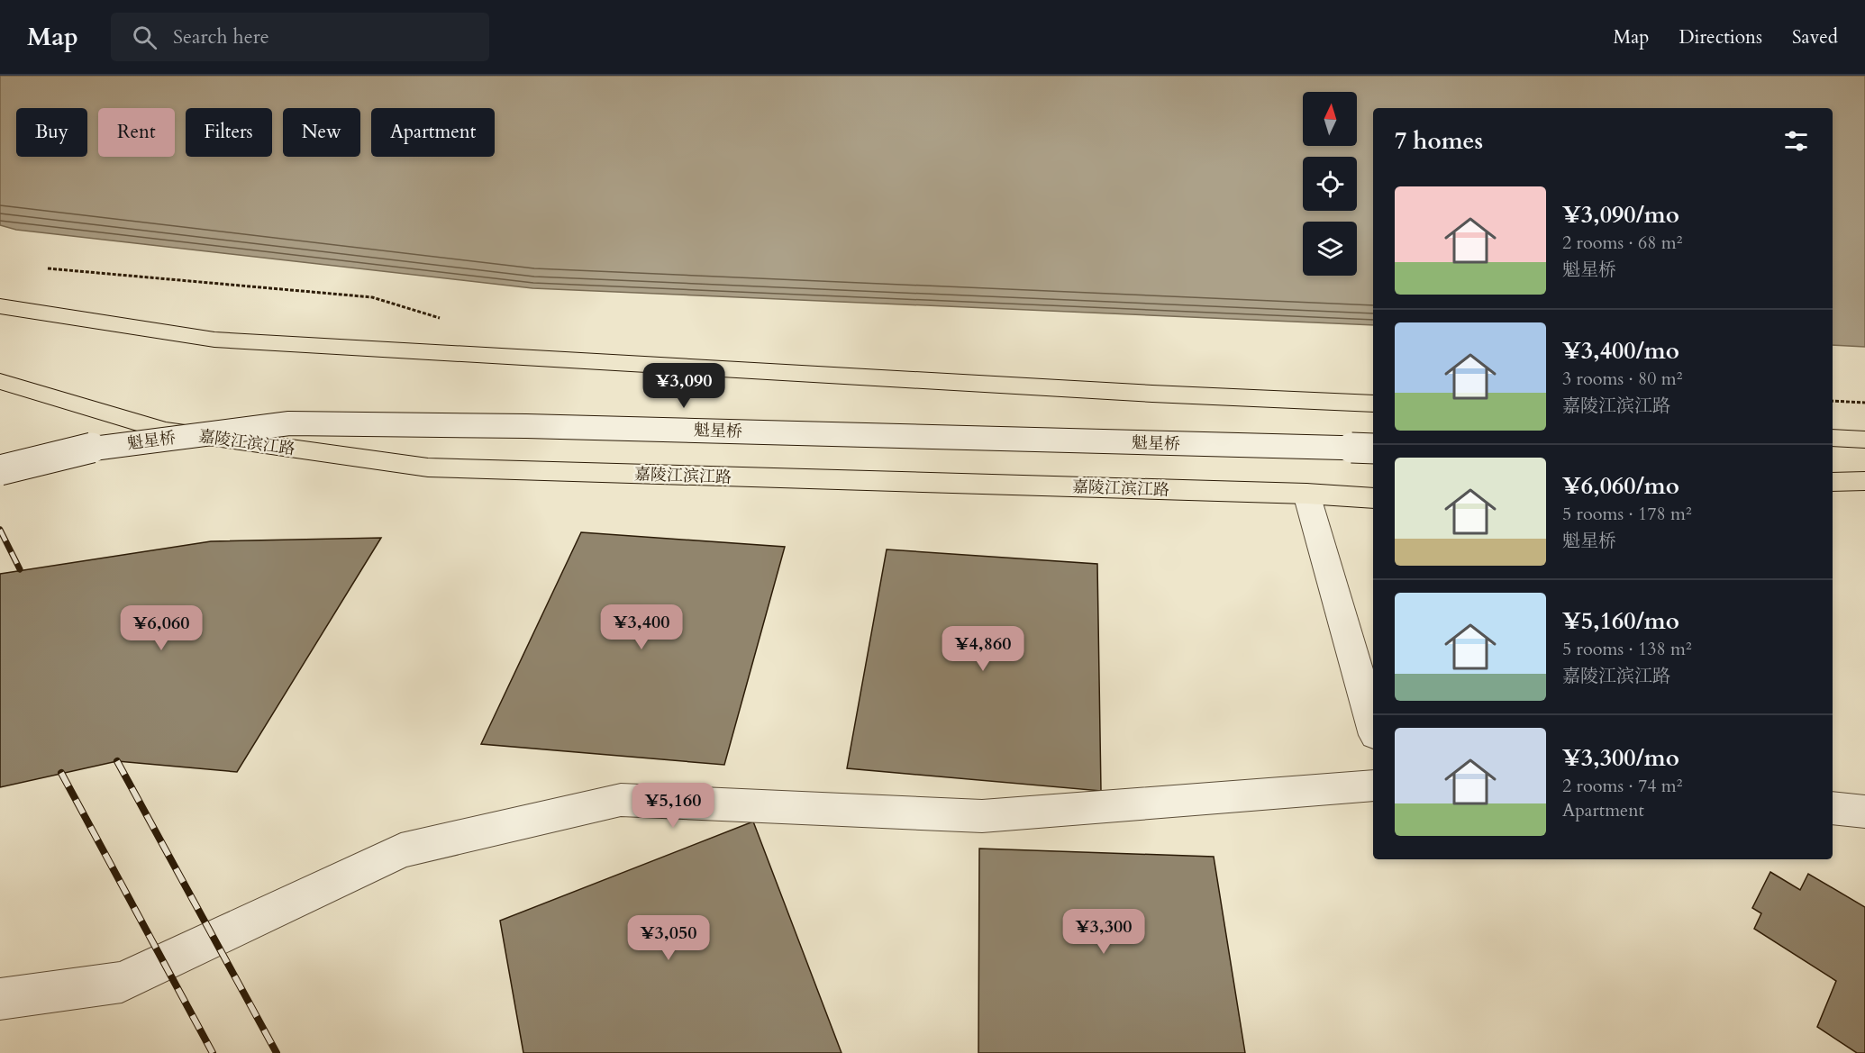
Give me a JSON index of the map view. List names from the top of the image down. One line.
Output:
{"streets":{"main road":["魁星桥","嘉陵江滨江路"]},"north":"top","page":{"header":"Map","search":"Search here","nav":["Map","Directions","Saved"],"chip":["Buy","Rent","Filters","New","Apartment"],"heading":"7 homes","list":[{"name":"¥3,090/mo","note":"2 rooms · 68 m² · 魁星桥"},{"name":"¥3,400/mo","note":"3 rooms · 80 m² · 嘉陵江滨江路"},{"name":"¥6,060/mo","note":"5 rooms · 178 m² · 魁星桥"},{"name":"¥5,160/mo","note":"5 rooms · 138 m² · 嘉陵江滨江路"},{"name":"¥3,300/mo","note":"2 rooms · 74 m² · Apartment"}],"price":["¥3,090","¥3,400","¥6,060","¥4,860","¥5,160","¥3,300","¥3,050"]}}
